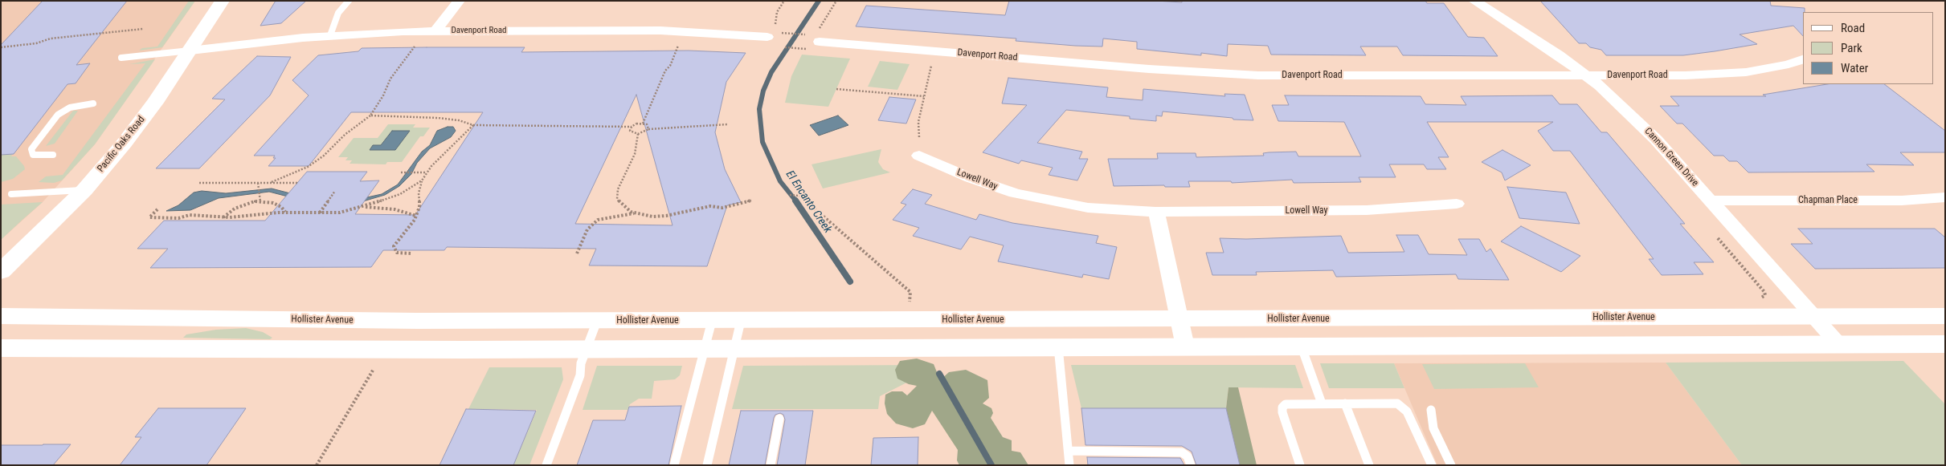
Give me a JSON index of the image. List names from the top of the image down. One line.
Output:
{"streets":{"main road":["Hollister Avenue"],"street":["Davenport Road","Pacific Oaks Road","Cannon Green Drive","Lowell Way","Chapman Place"]},"crossings":[["Davenport Road","Pacific Oaks Road"],["Davenport Road","Cannon Green Drive"],["Cannon Green Drive","Chapman Place"],["Cannon Green Drive","Hollister Avenue"]],"water":["El Encanto Creek"],"legend":["Road","Park","Water"]}
